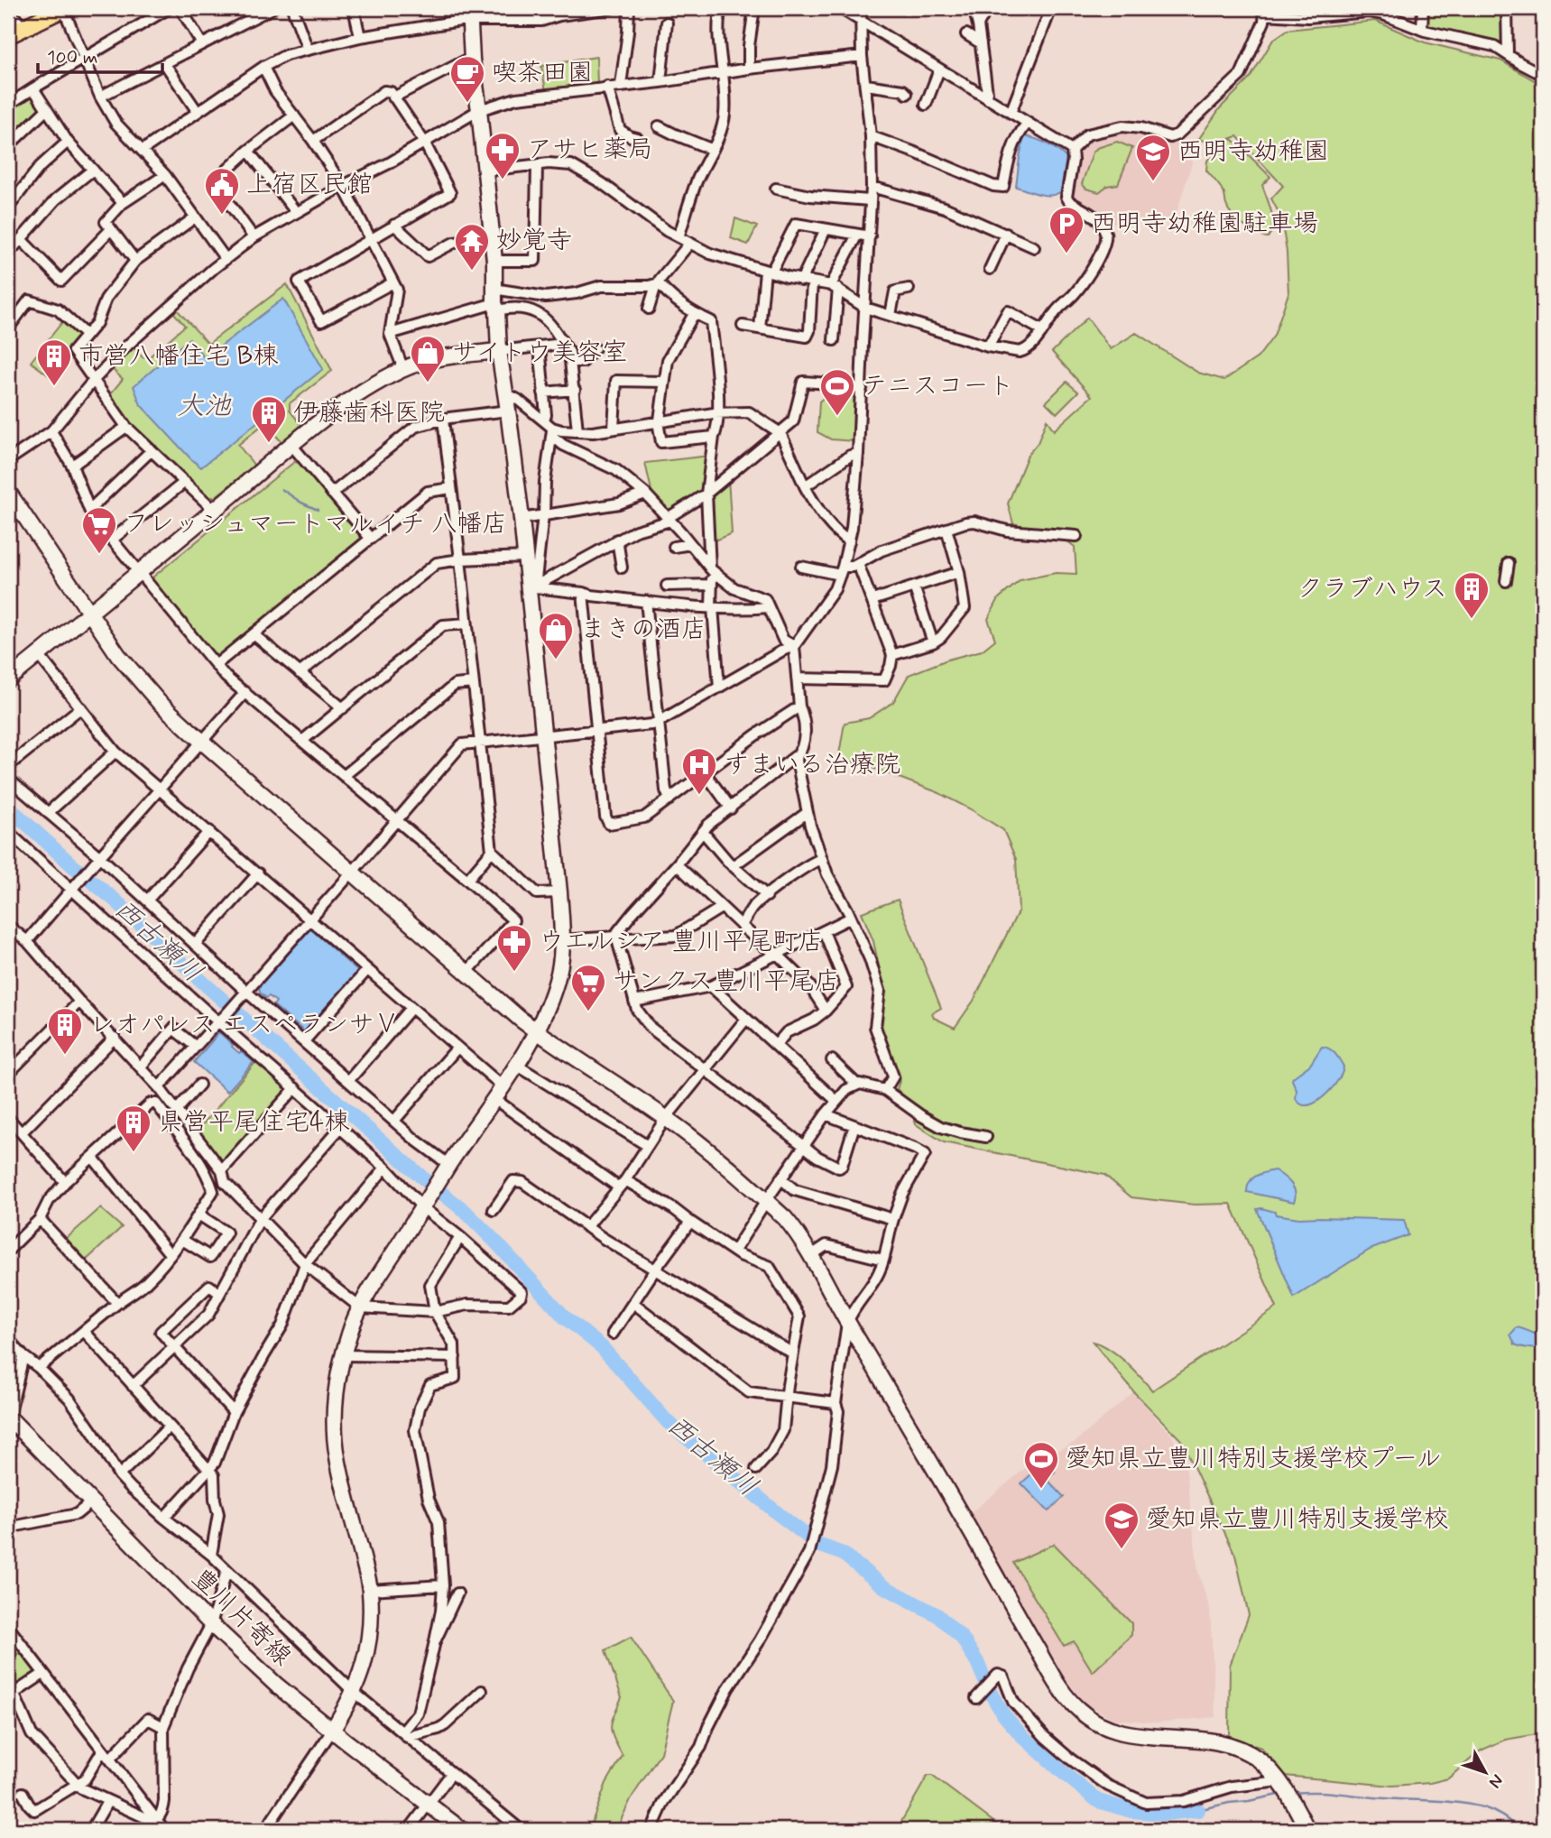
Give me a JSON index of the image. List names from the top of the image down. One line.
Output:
{"streets":{"street":["豊川片寄線"]},"water":["大池","西古瀬川"],"places":{"cafe":["喫茶田園"],"pharmacy":["アサヒ薬局","ウエルシア 豊川平尾町店"],"school or university":["西明寺幼稚園","愛知県立豊川特別支援学校"],"public building":["上宿区民館"],"parking":["西明寺幼稚園駐車場"],"temple":["妙覚寺"],"shop":["サイトウ美容室","まきの酒店"],"building":["市営八幡住宅 B棟","伊藤歯科医院","クラブハウス","レオパレス エスペランサⅤ","県営平尾住宅4棟"],"sports":["テニスコート","愛知県立豊川特別支援学校プール"],"supermarket":["フレッシュマートマルイチ 八幡店","サンクス豊川平尾店"],"hospital":["すまいる治療院"]},"scale_bar":"100 m","north":"bottom right"}
